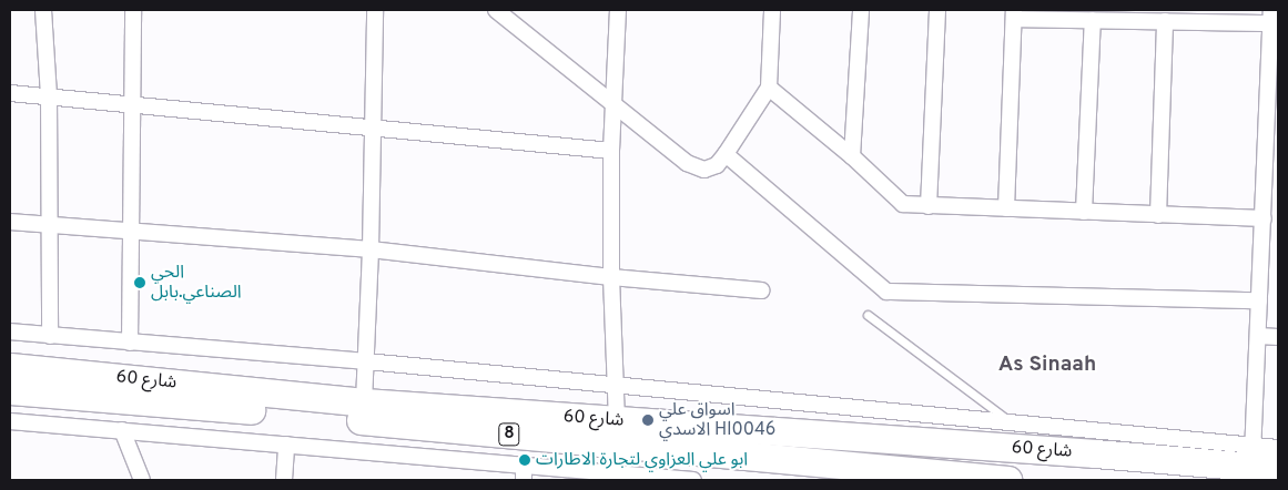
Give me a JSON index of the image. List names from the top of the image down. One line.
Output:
{"streets":{"highway":["شارع 60","8"]},"districts":["As Sinaah"],"places":["الحي الصناعي.بابل","اسواق علي الاسدي Hl0046","ابو علي العزاوي لتجارة الاطارات"]}
